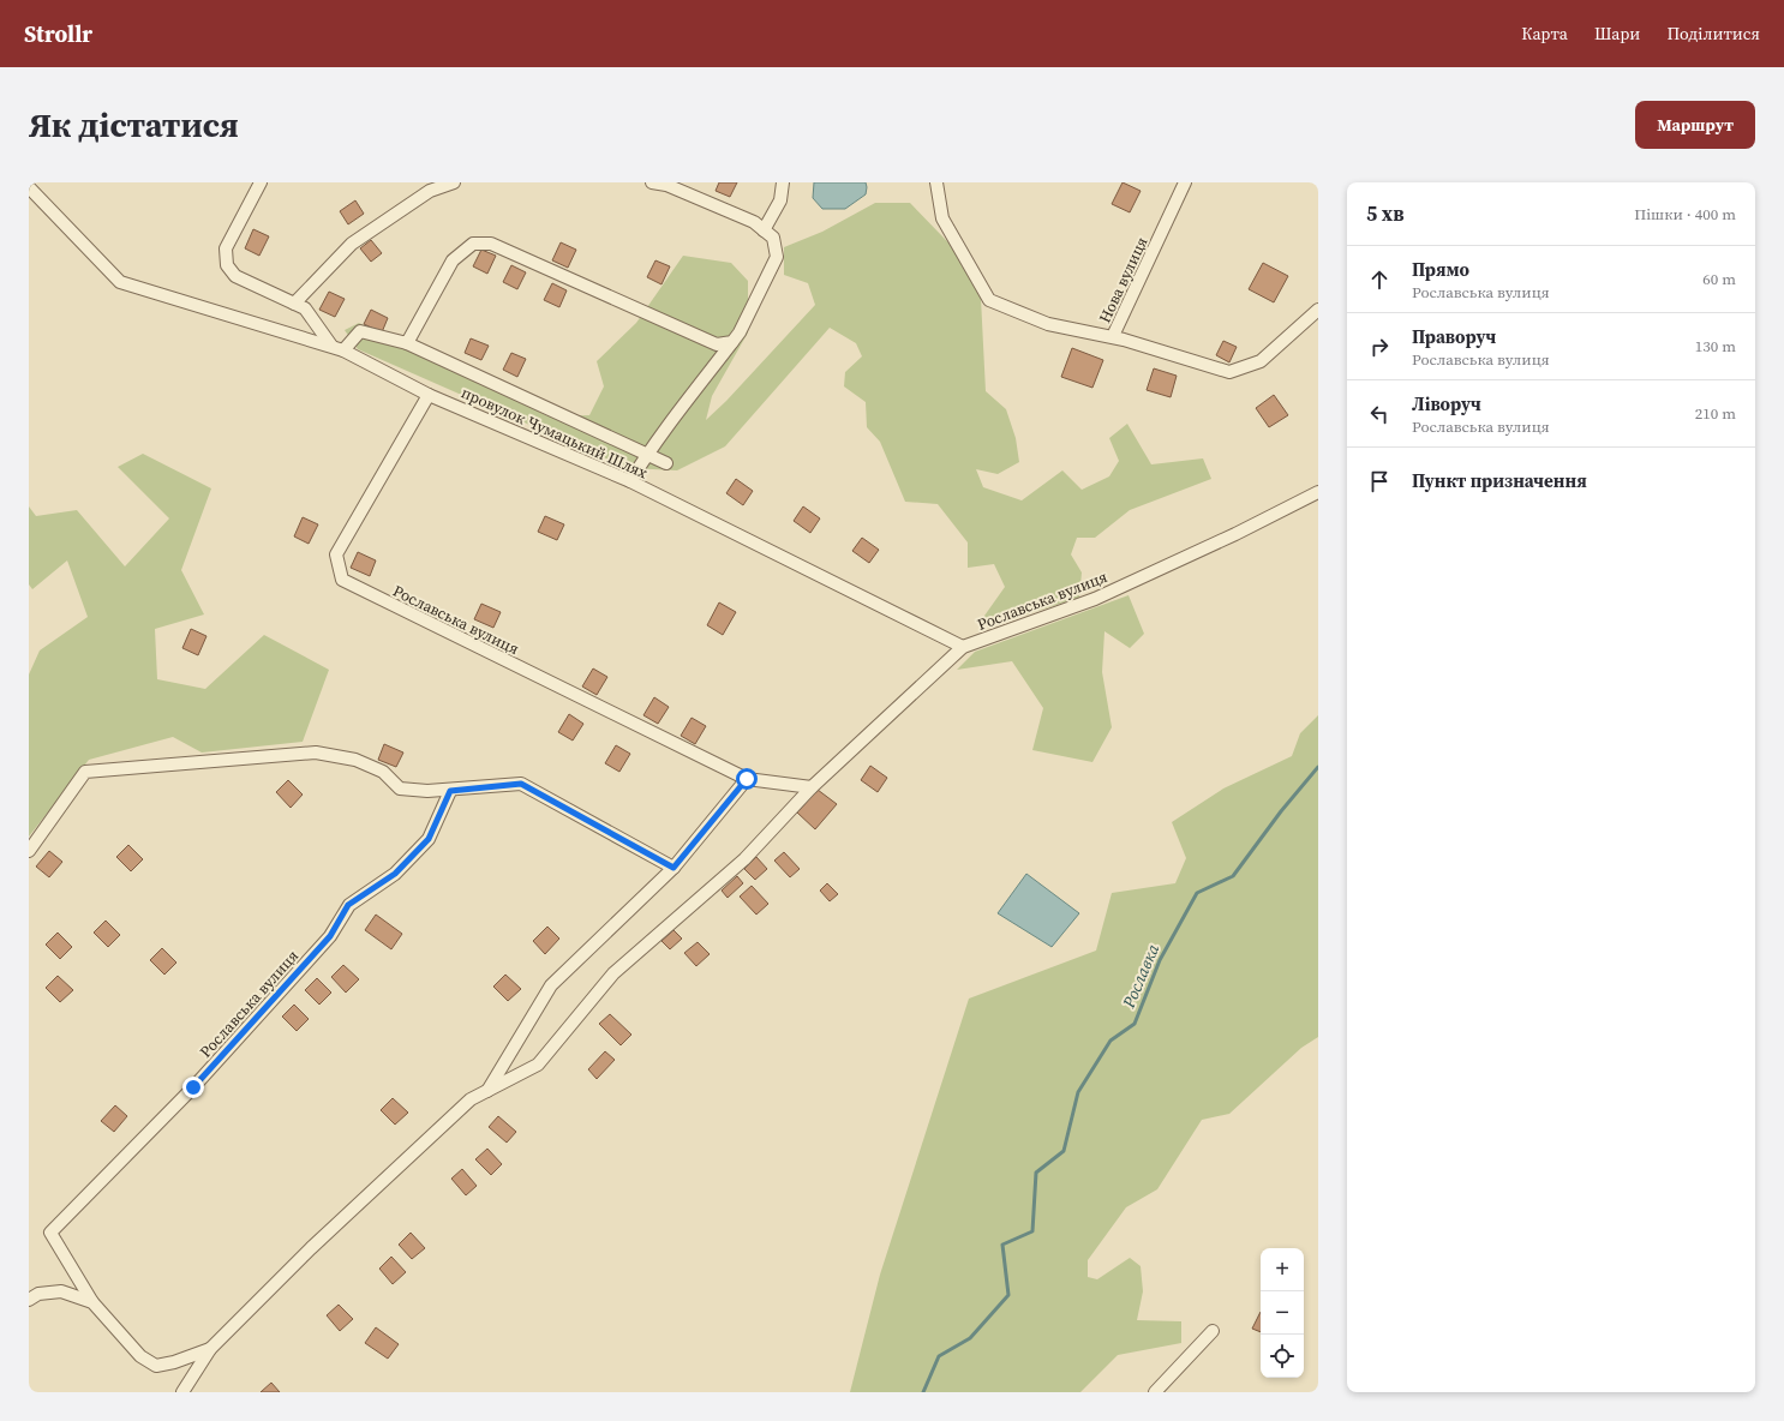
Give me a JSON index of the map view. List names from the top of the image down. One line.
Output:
{"streets":{"street":["Нова вулиця","провулок Чумацький Шлях","Рославська вулиця"]},"crossings":[["провулок Чумацький Шлях","Рославська вулиця"]],"water":["Рославка"],"page":{"header":"Strollr","nav":["Карта","Шари","Поділитися"],"buttons":"Маршрут","title":"Як дістатися","heading":["5 хв","Пішки · 400 m"],"list":[["Прямо","Рославська вулиця","60 m"],["Праворуч","Рославська вулиця","130 m"],["Ліворуч","Рославська вулиця","210 m"],"Пункт призначення"],"map_buttons":["+","−"]}}
